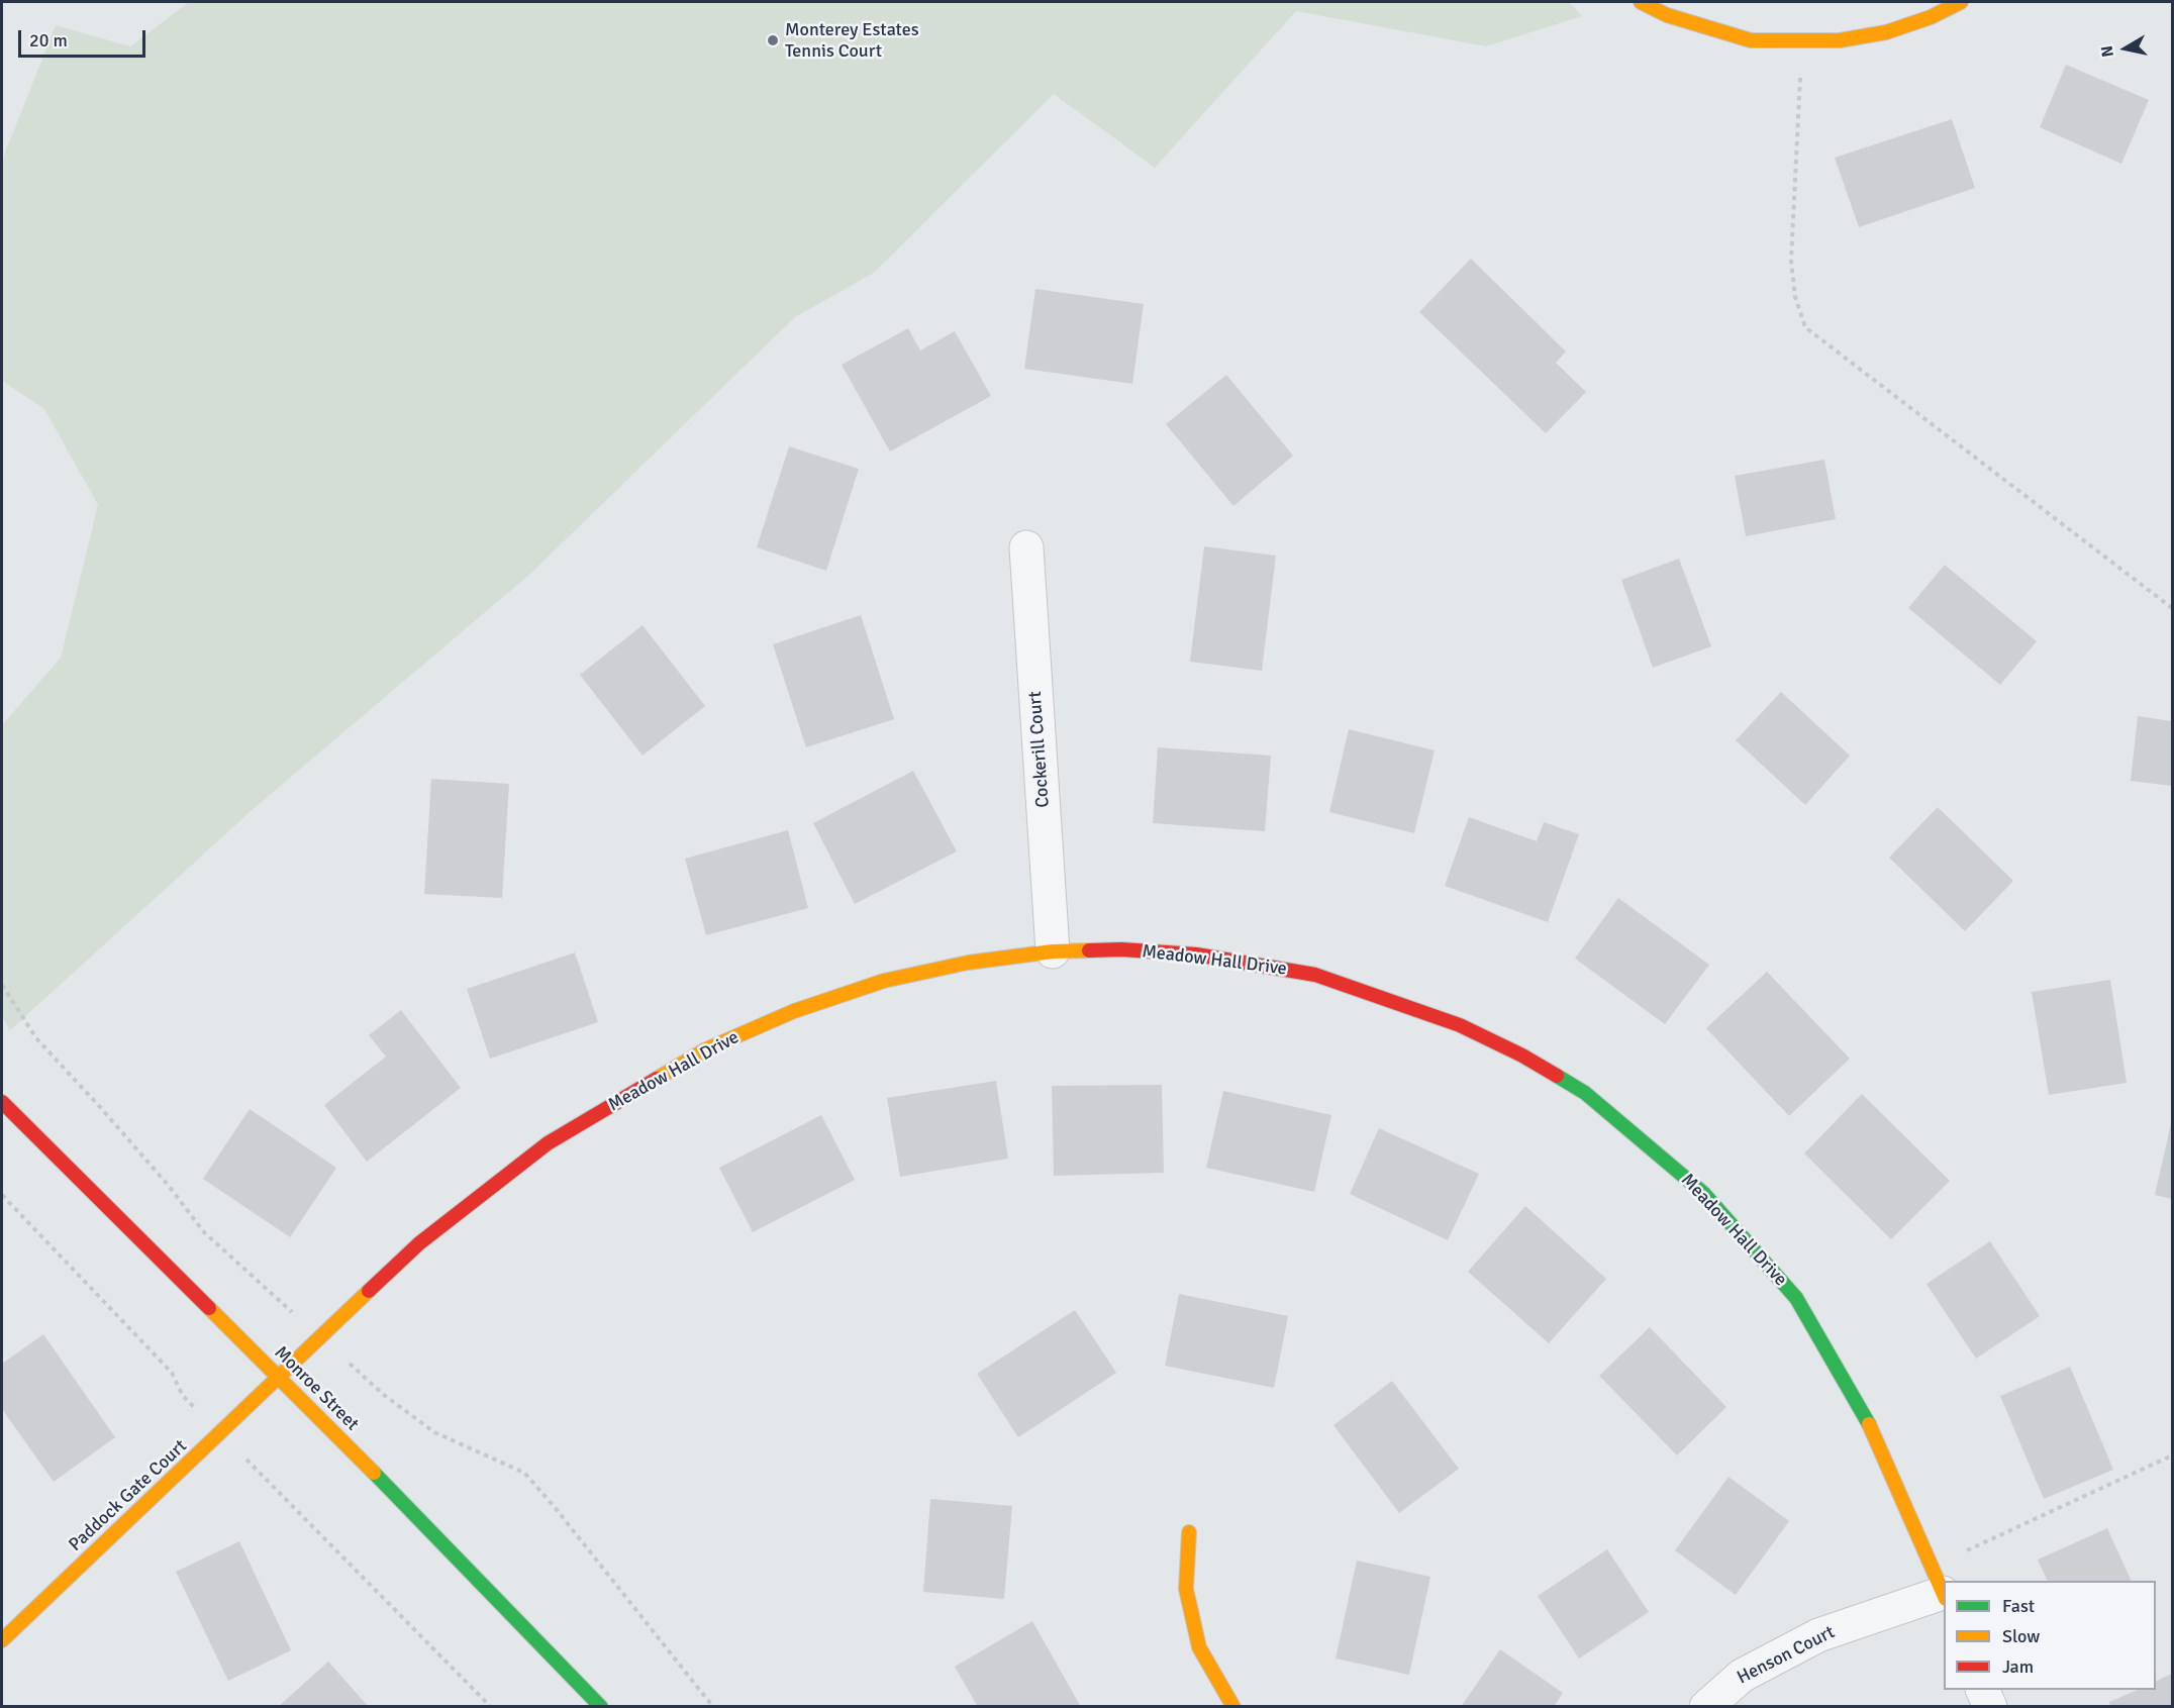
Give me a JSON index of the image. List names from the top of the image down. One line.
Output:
{"streets":{"street":["Cockerill Court","Meadow Hall Drive","Monroe Street","Paddock Gate Court","Henson Court"]},"crossings":[["Cockerill Court","Meadow Hall Drive"],["Meadow Hall Drive","Monroe Street"],["Meadow Hall Drive","Paddock Gate Court"],["Meadow Hall Drive","Henson Court"],["Monroe Street","Paddock Gate Court"]],"places":["Monterey Estates Tennis Court"],"legend":["Fast","Slow","Jam"],"scale_bar":"20 m","north":"left"}
